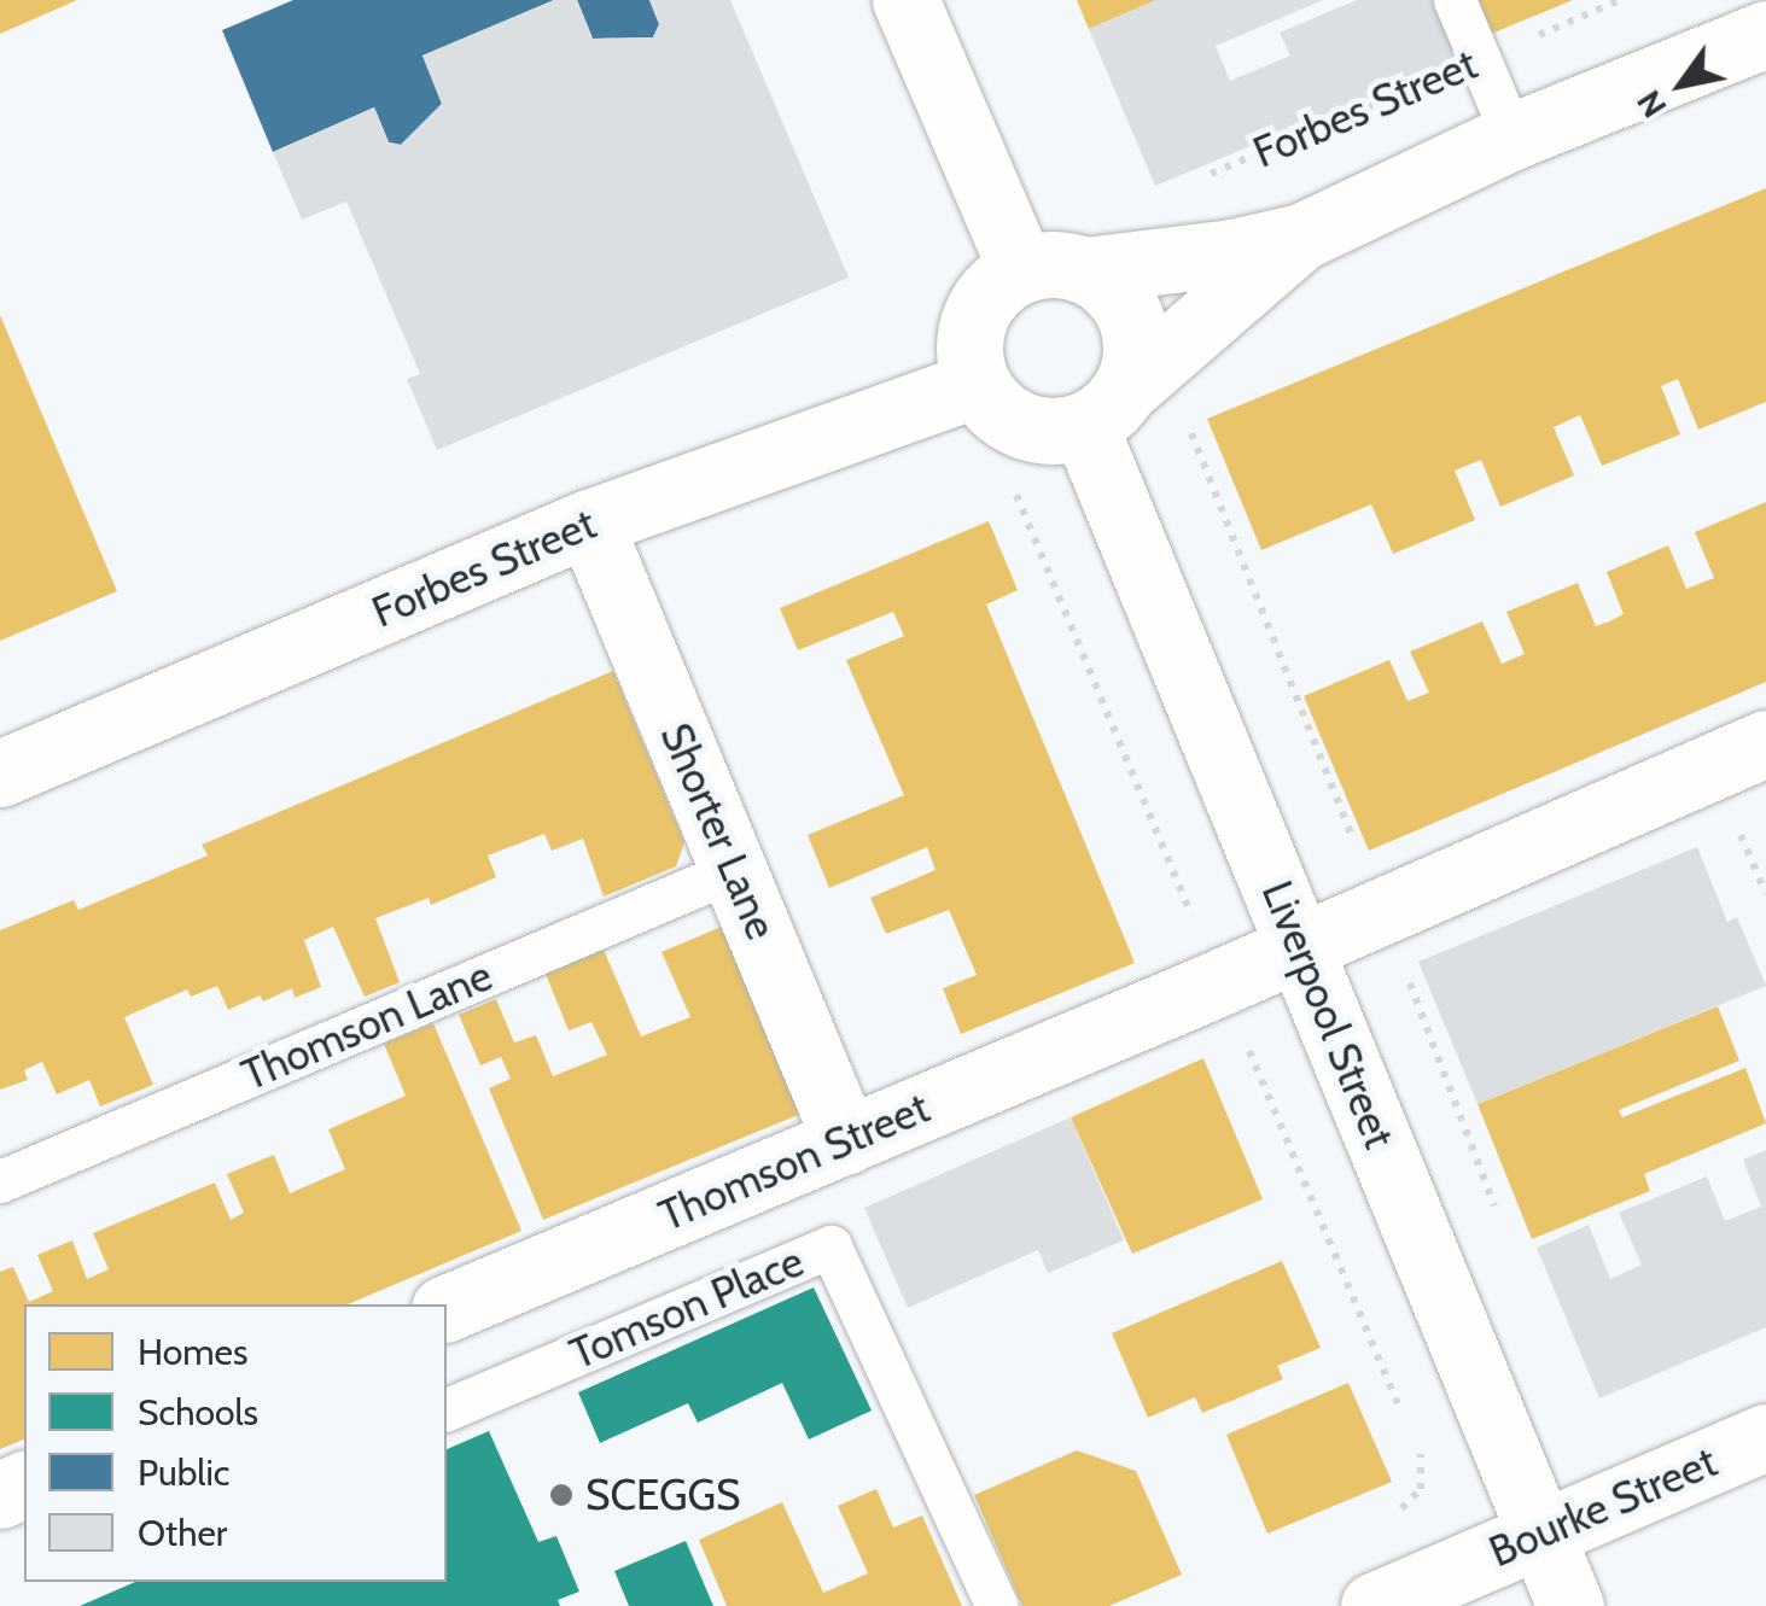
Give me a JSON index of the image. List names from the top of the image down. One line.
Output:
{"streets":{"street":["Forbes Street","Shorter Lane","Liverpool Street","Thomson Street","Bourke Street"],"lane":["Thomson Lane","Tomson Place"]},"crossings":[["Forbes Street","Shorter Lane"],["Forbes Street","Liverpool Street"],["Shorter Lane","Thomson Lane"],["Shorter Lane","Thomson Street"],["Liverpool Street","Thomson Street"],["Liverpool Street","Bourke Street"]],"places":["SCEGGS"],"legend":["Homes","Schools","Public","Other"],"north":"bottom left"}
